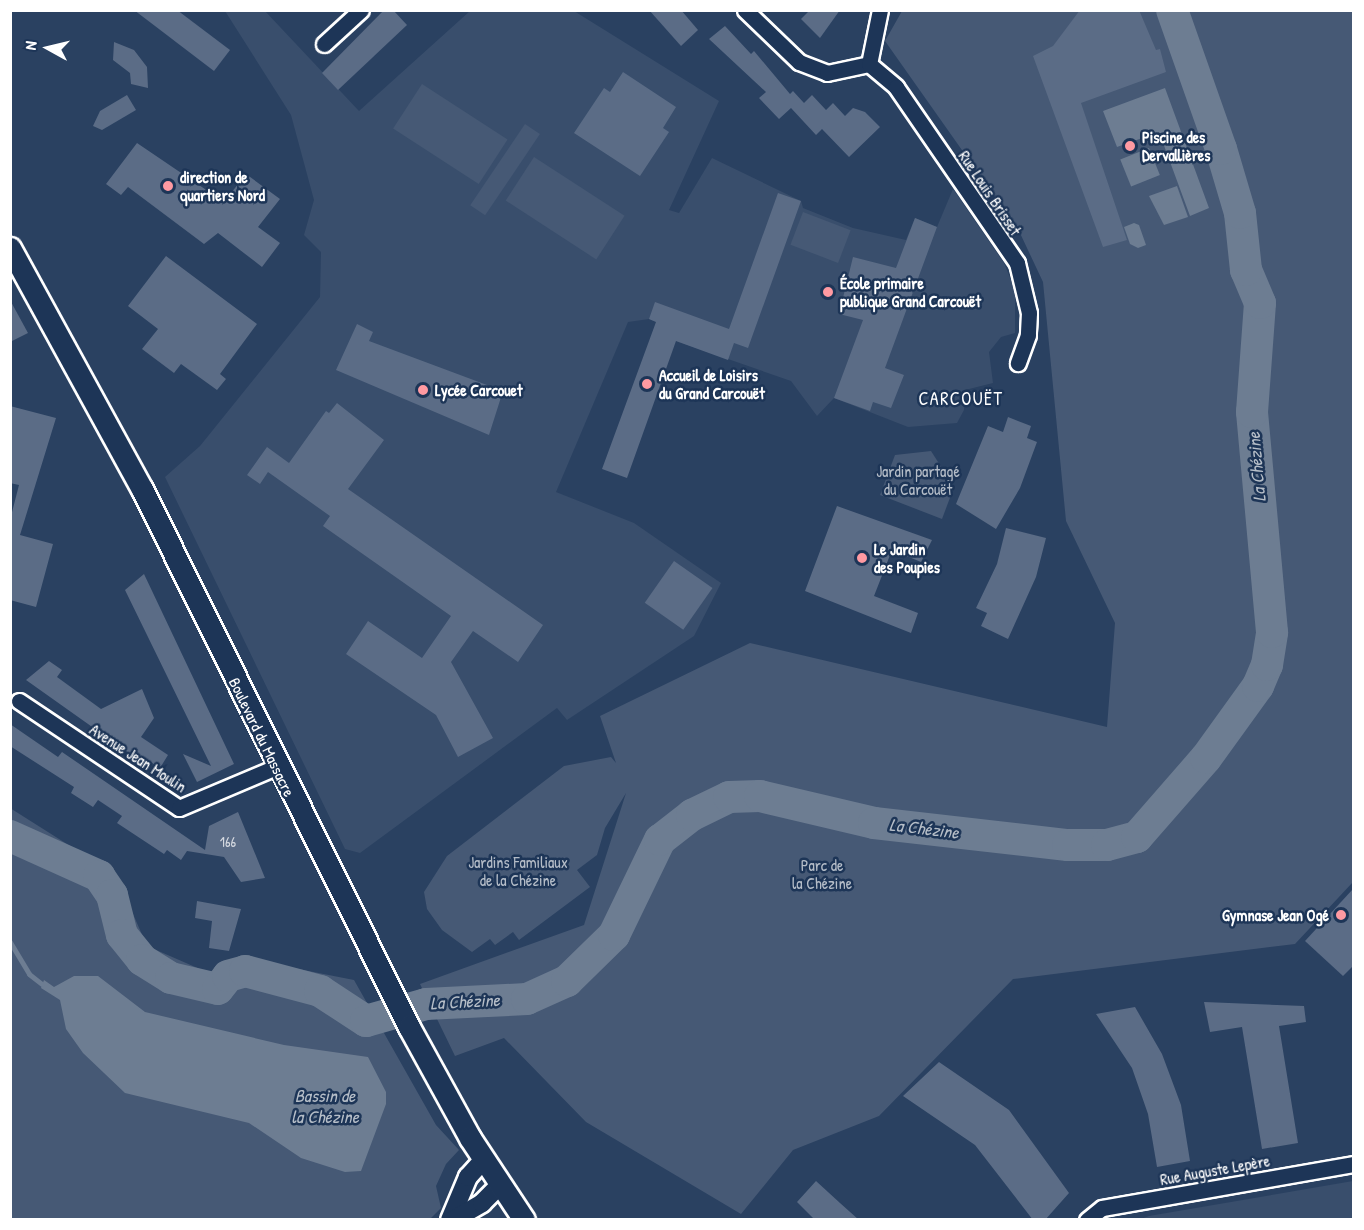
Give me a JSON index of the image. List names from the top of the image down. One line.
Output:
{"streets":{"main road":["Boulevard du Massacre"],"street":["Rue Louis Brisset","Avenue Jean Moulin","Rue Auguste Lepère"]},"crossings":[["Boulevard du Massacre","Avenue Jean Moulin"]],"districts":["CARCOUËT"],"water":["La Chézine","Bassin de la Chézine"],"parks":["Jardin partagé du Carcouët","Jardins Familiaux de la Chézine","Parc de la Chézine"],"places":["Piscine des Dervallières","direction de quartiers Nord","École primaire publique Grand Carcouët","Accueil de Loisirs du Grand Carcouët","Lycée Carcouet","Le Jardin des Poupies","Gymnase Jean Ogé"],"house_numbers":["166"],"north":"left"}
